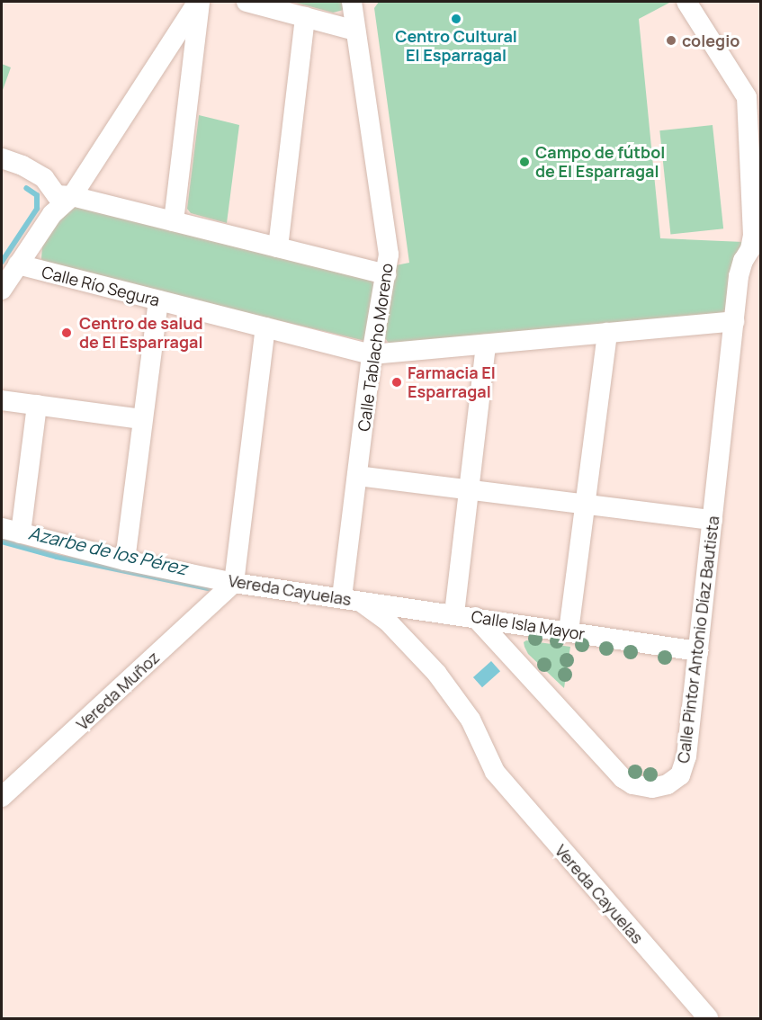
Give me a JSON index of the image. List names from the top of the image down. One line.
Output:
{"streets":{"street":["Calle Río Segura","Calle Tablacho Moreno","Vereda Cayuelas","Calle Isla Mayor","Calle Pintor Antonio Díaz Bautista","Vereda Muñoz"]},"crossings":[["Calle Río Segura","Calle Tablacho Moreno"],["Calle Río Segura","Calle Pintor Antonio Díaz Bautista"],["Calle Tablacho Moreno","Vereda Cayuelas"],["Calle Tablacho Moreno","Calle Isla Mayor"],["Vereda Cayuelas","Calle Isla Mayor"],["Vereda Cayuelas","Vereda Muñoz"],["Calle Isla Mayor","Calle Pintor Antonio Díaz Bautista"]],"water":["Azarbe de los Pérez"],"places":["Centro Cultural El Esparragal","colegio","Campo de fútbol de El Esparragal","Centro de salud de El Esparragal","Farmacia El Esparragal"]}
